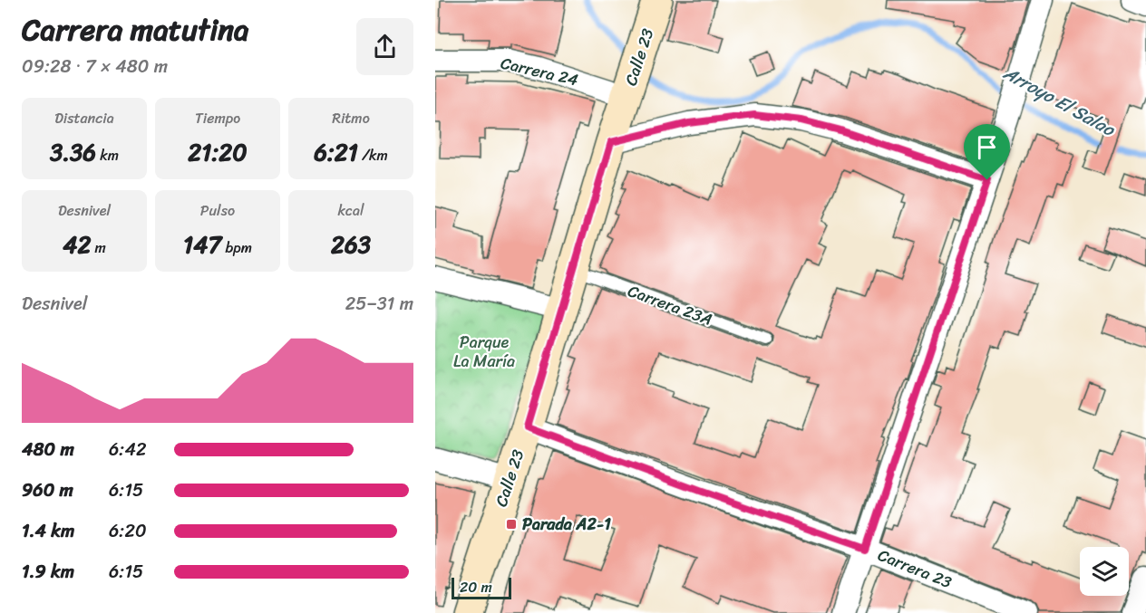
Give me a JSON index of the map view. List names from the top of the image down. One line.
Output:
{"streets":{"street":["Calle 23","Carrera 24","Carrera 23"],"lane":["Carrera 23A"]},"crossings":[["Calle 23","Carrera 23A"],["Calle 23","Carrera 23"]],"water":["Arroyo El Salao"],"parks":["Parque La María"],"places":{"transit":["Parada A2-1"]},"scale_bar":"20 m","page":{"heading":["Carrera matutina","09:28 · 7 × 480 m"],"stats":[["Distancia","3.36 km"],["Tiempo","21:20"],["Ritmo","6:21 /km"],["Desnivel","42 m"],["Pulso","147 bpm"],["kcal","263"]],"chart":["Desnivel","25–31 m"],"list":[{"name":"480 m","note":"6:42"},{"name":"960 m","note":"6:15"},{"name":"1.4 km","note":"6:20"},{"name":"1.9 km","note":"6:15"}],"scale":"20 m"}}
